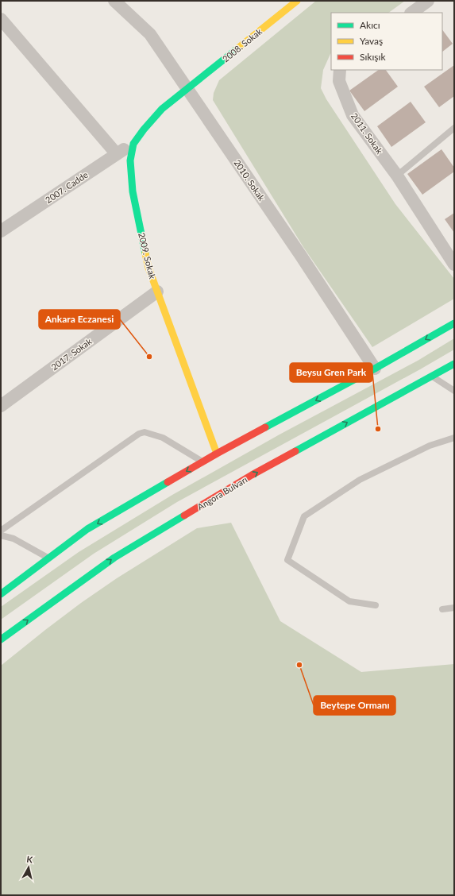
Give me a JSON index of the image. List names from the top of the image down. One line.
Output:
{"streets":{"main road":["2008. Sokak","2009. Sokak","Angora Bulvarı"],"street":["2011. Sokak","2010. Sokak","2007. Cadde","2017. Sokak"]},"crossings":[["2008. Sokak","2010. Sokak"],["2008. Sokak","2009. Sokak"],["2010. Sokak","2009. Sokak"],["2007. Cadde","2009. Sokak"],["2009. Sokak","2017. Sokak"]],"places":["Ankara Eczanesi","Beysu Gren Park","Beytepe Ormanı"],"legend":["Akıcı","Yavaş","Sıkışık"],"north":"top"}
